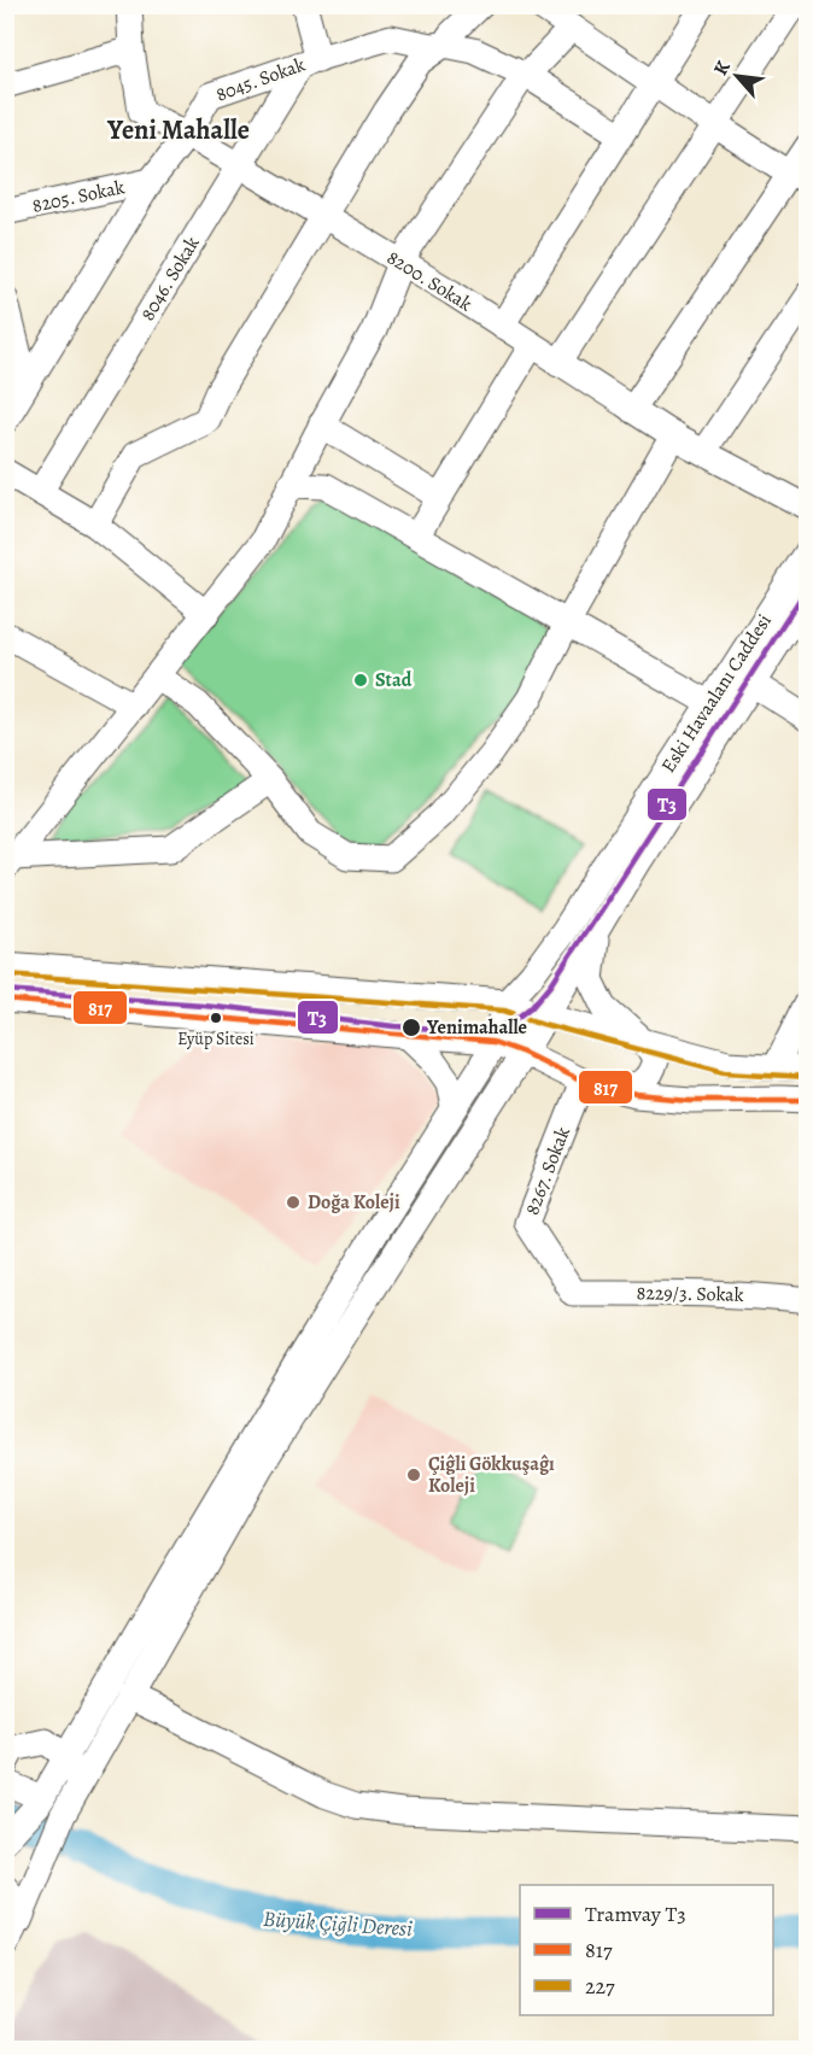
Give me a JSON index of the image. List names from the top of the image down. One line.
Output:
{"streets":{"street":["8045. Sokak","8205. Sokak","8046. Sokak","8200. Sokak","Eski Havaalanı Caddesi","8267. Sokak","8229/3. Sokak"]},"crossings":[["8045. Sokak","8205. Sokak"],["8045. Sokak","8046. Sokak"],["8045. Sokak","8200. Sokak"],["8046. Sokak","8200. Sokak"],["8267. Sokak","8229/3. Sokak"]],"districts":["Yeni Mahalle"],"water":["Büyük Çiğli Deresi"],"places":["Stad","Eyüp Sitesi","Yenimahalle","Doğa Koleji","Çiĝli Gökkuşaĝı Koleji"],"lines":["tram line T3","transit line 227","transit line 817"],"legend":["Tramvay T3","817","227"],"north":"top left"}
